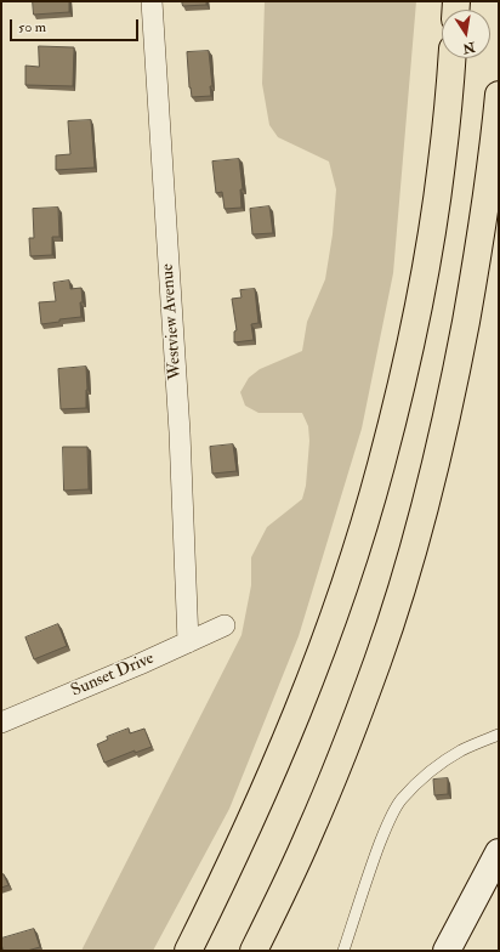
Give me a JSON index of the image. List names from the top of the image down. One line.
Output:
{"streets":{"street":["Westview Avenue","Sunset Drive"]},"crossings":[["Westview Avenue","Sunset Drive"]],"scale_bar":"50 m","north":"bottom"}
